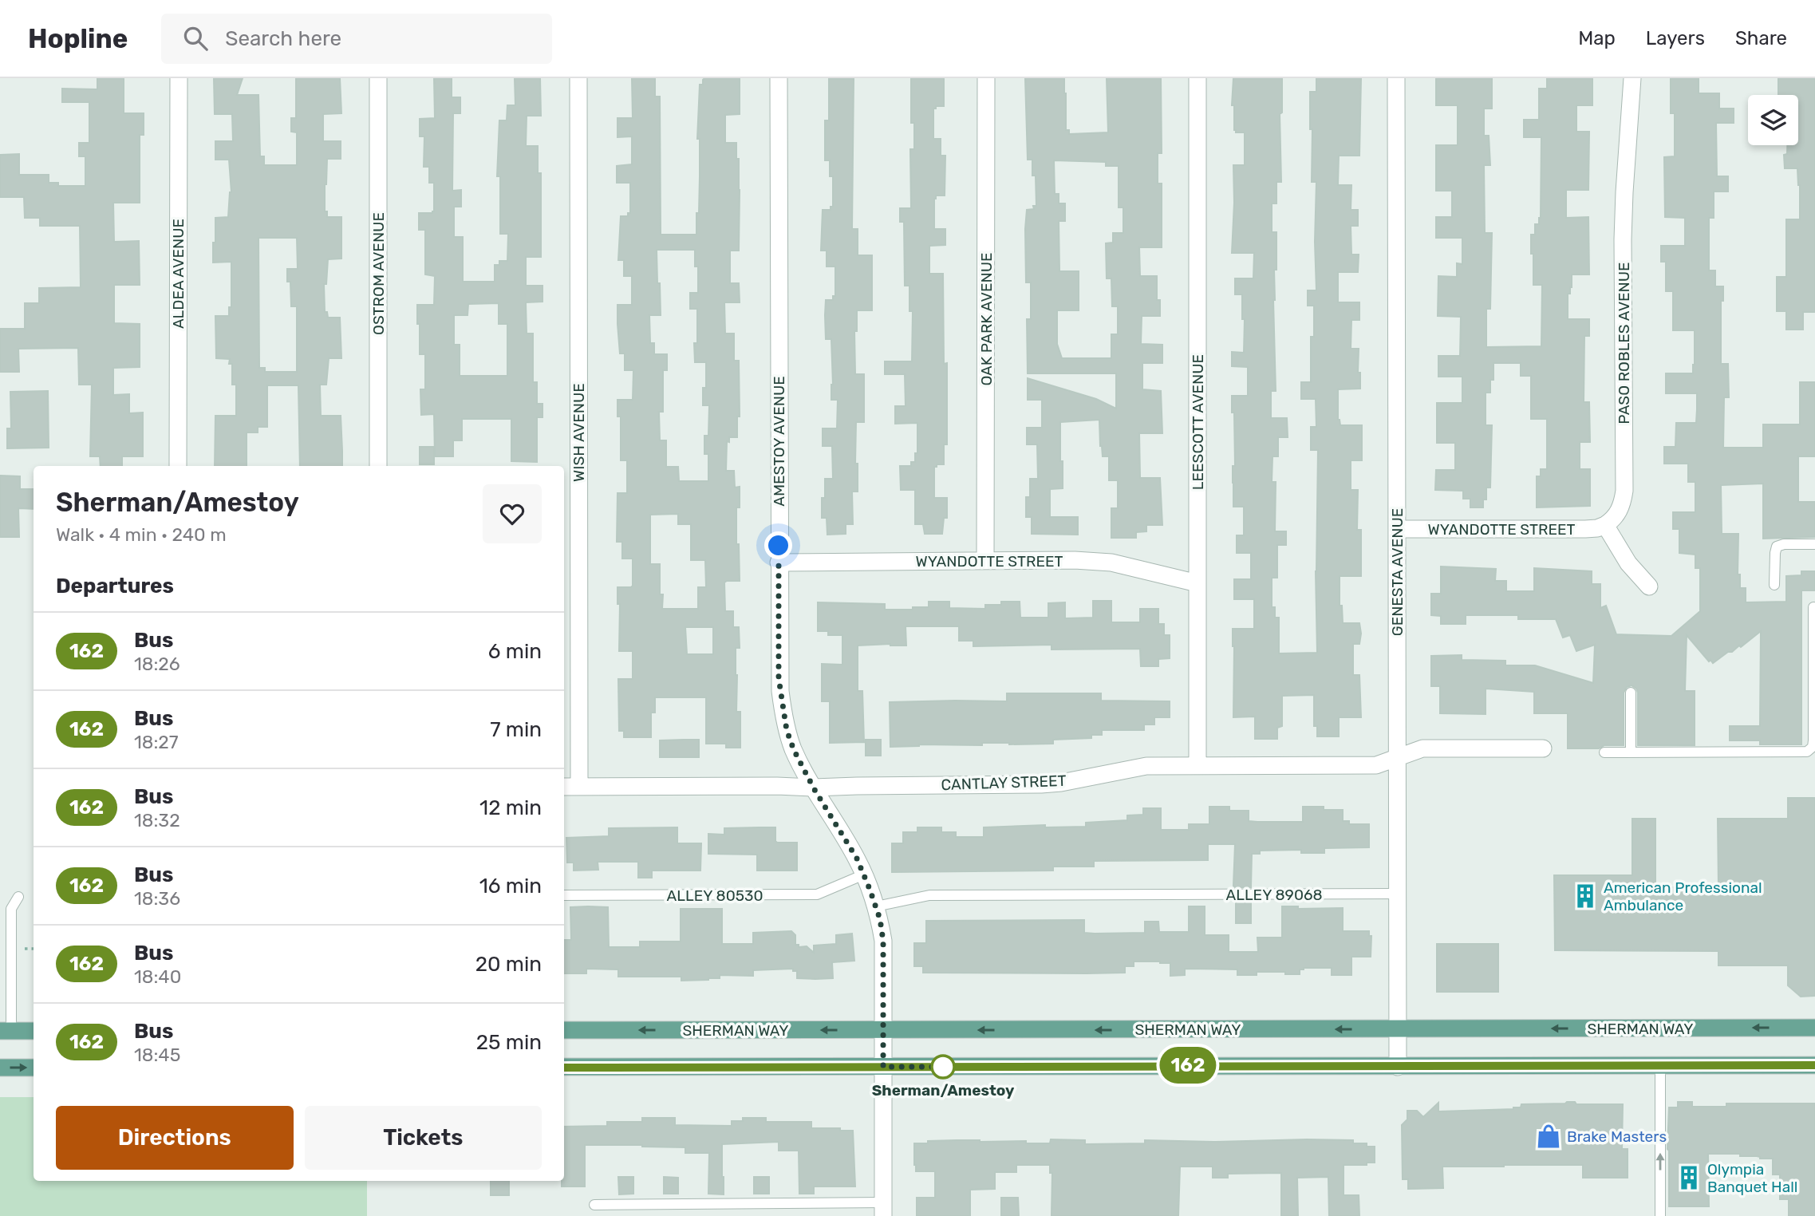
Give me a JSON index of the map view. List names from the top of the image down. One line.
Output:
{"streets":{"main road":["SHERMAN WAY"],"street":["ALDEA AVENUE","OSTROM AVENUE","OAK PARK AVENUE","PASO ROBLES AVENUE","LEESCOTT AVENUE","WISH AVENUE","AMESTOY AVENUE","WYANDOTTE STREET","GENESTA AVENUE","CANTLAY STREET"],"lane":["ALLEY 89068","ALLEY 80530"]},"crossings":[["OAK PARK AVENUE","WYANDOTTE STREET"],["PASO ROBLES AVENUE","WYANDOTTE STREET"],["LEESCOTT AVENUE","WYANDOTTE STREET"],["LEESCOTT AVENUE","CANTLAY STREET"],["WISH AVENUE","CANTLAY STREET"],["AMESTOY AVENUE","WYANDOTTE STREET"],["AMESTOY AVENUE","CANTLAY STREET"],["AMESTOY AVENUE","ALLEY 89068"],["AMESTOY AVENUE","ALLEY 80530"],["AMESTOY AVENUE","SHERMAN WAY"],["WYANDOTTE STREET","GENESTA AVENUE"],["GENESTA AVENUE","CANTLAY STREET"],["GENESTA AVENUE","ALLEY 89068"],["GENESTA AVENUE","SHERMAN WAY"]],"places":{"building":["American Professional Ambulance","Olympia Banquet Hall"],"other":["Sherman/Amestoy"],"shop":["Brake Masters"]},"lines":["bus line 162"],"page":{"header":"Hopline","search":"Search here","nav":["Map","Layers","Share"],"on_map":"162","heading":[["Sherman/Amestoy","Walk · 4 min · 240 m"],"Departures"],"list":[{"mark":"162","name":"Bus","note":"18:26","value":"6 min"},{"mark":"162","name":"Bus","note":"18:27","value":"7 min"},{"mark":"162","name":"Bus","note":"18:32","value":"12 min"},{"mark":"162","name":"Bus","note":"18:36","value":"16 min"},{"mark":"162","name":"Bus","note":"18:40","value":"20 min"},{"mark":"162","name":"Bus","note":"18:45","value":"25 min"}],"buttons":["Directions","Tickets"]}}
